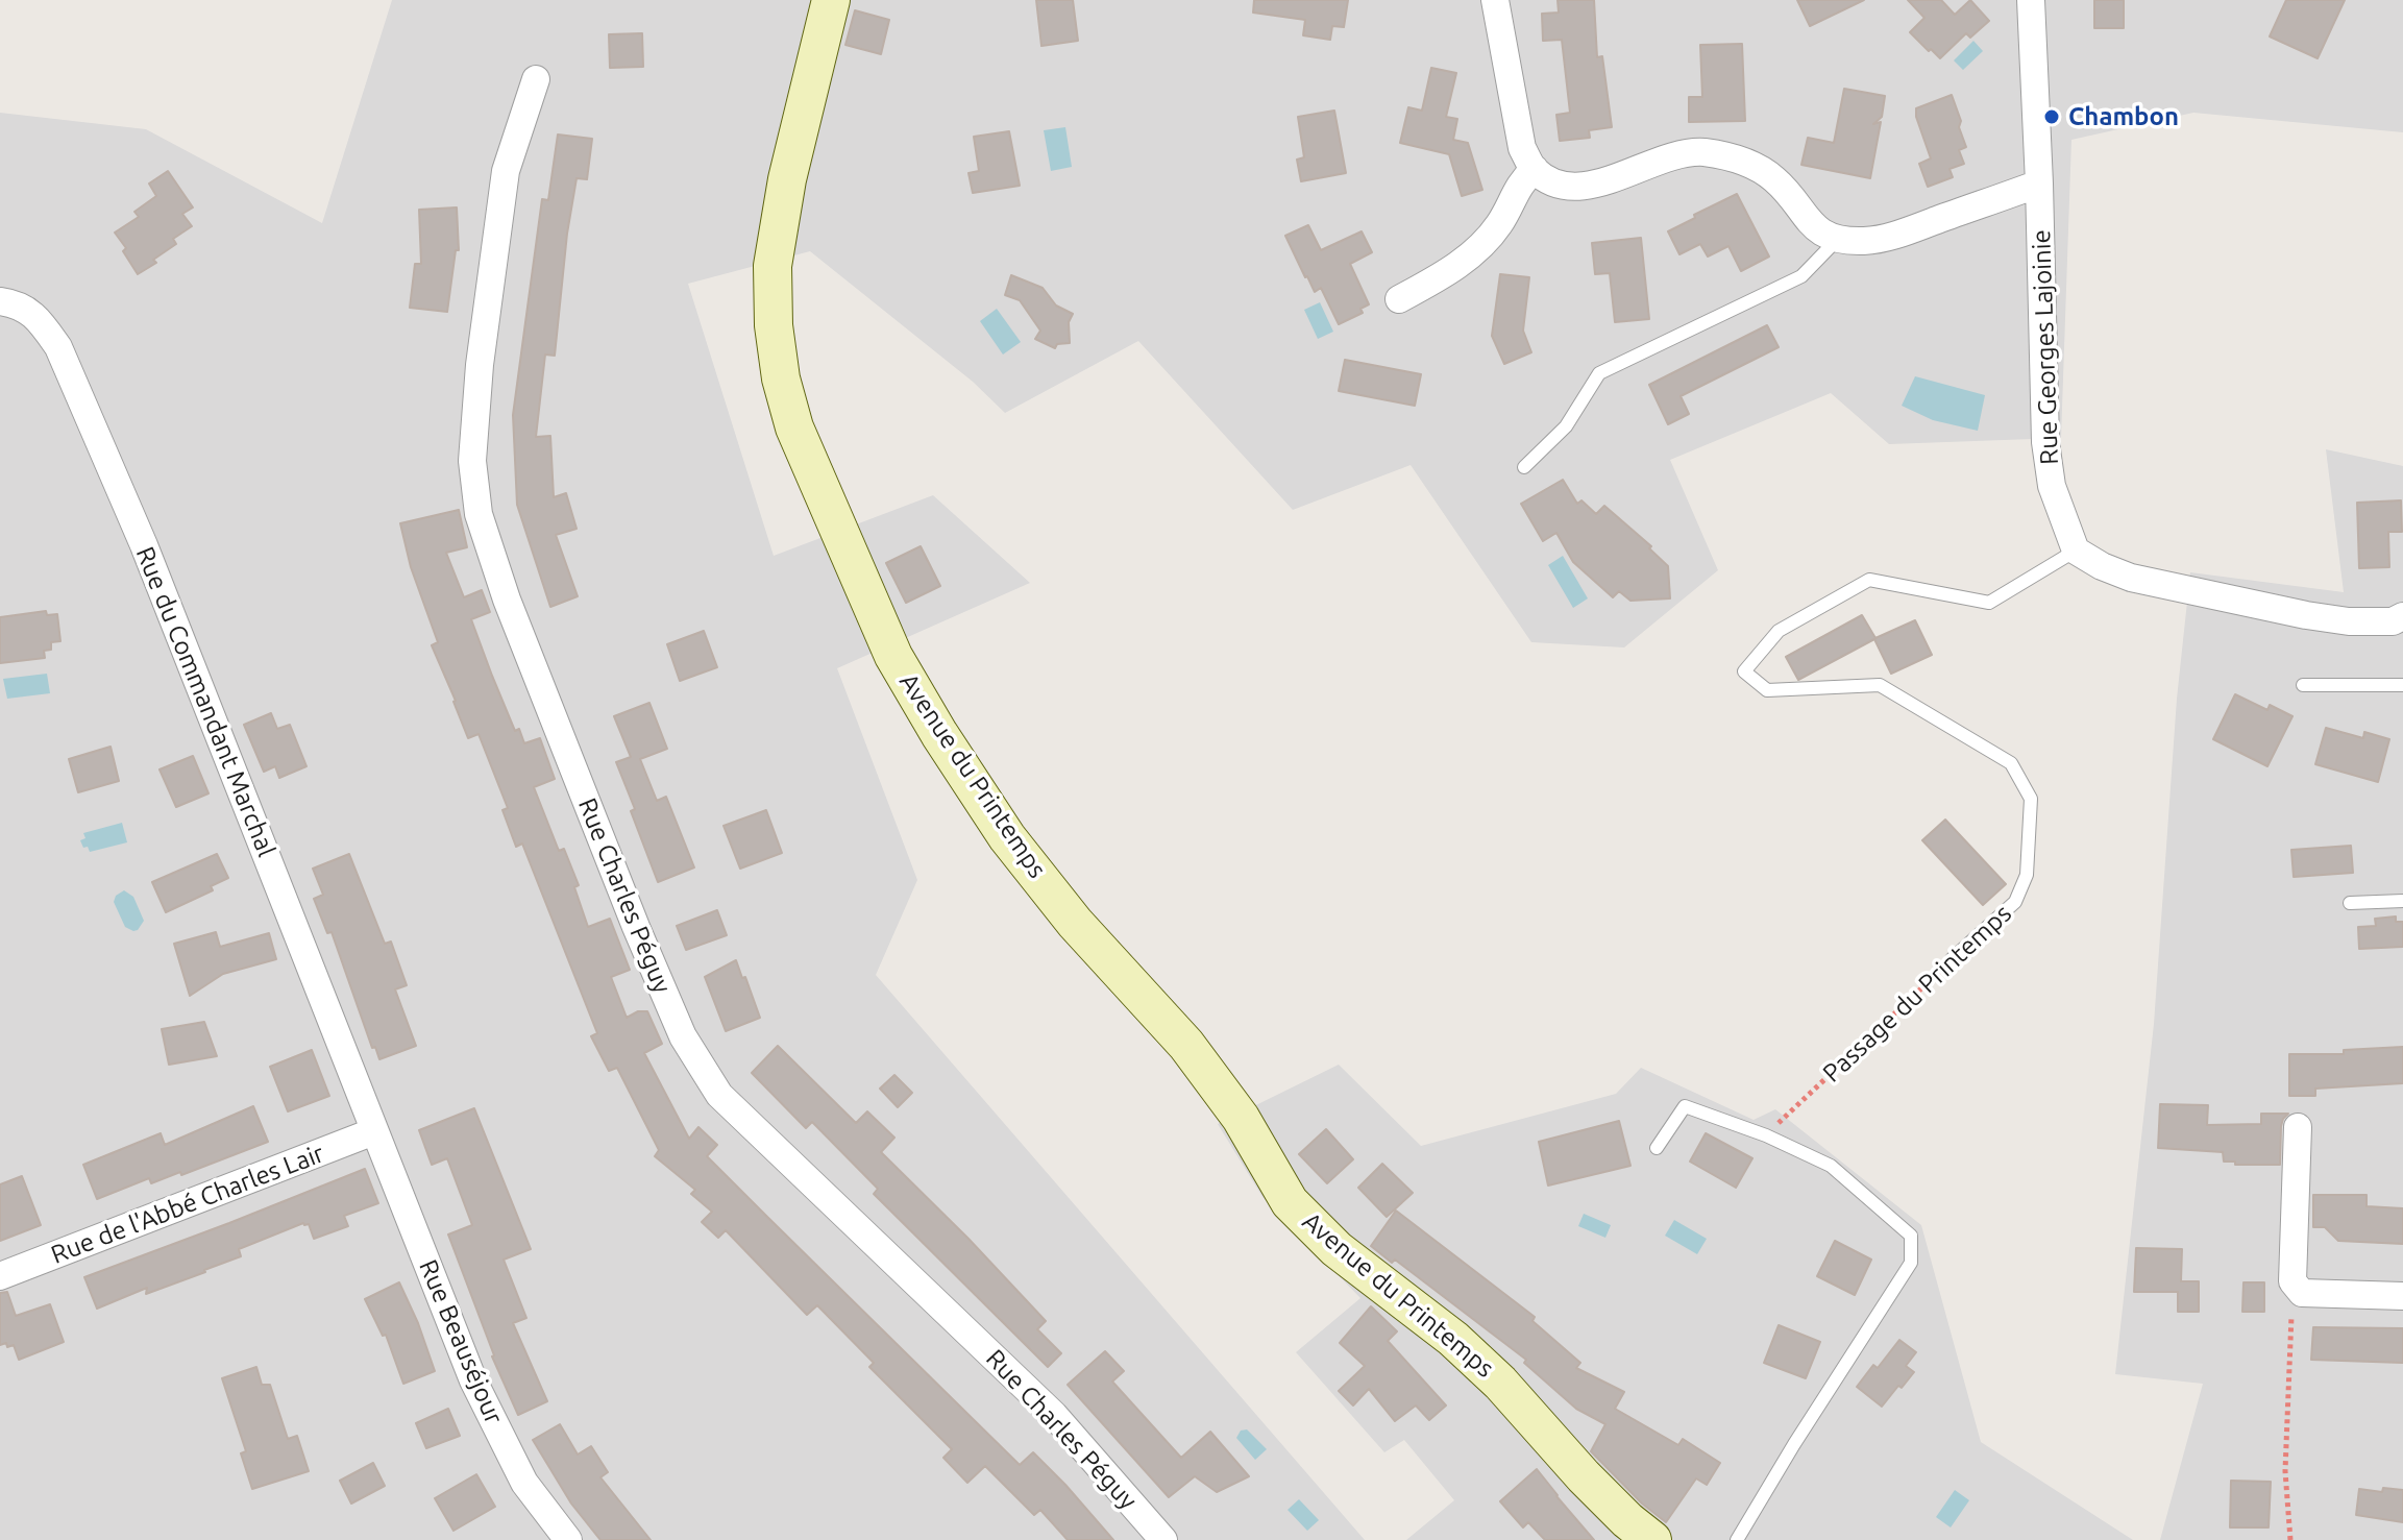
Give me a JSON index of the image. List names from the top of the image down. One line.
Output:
{"streets":{"street":["Rue Georges Lajoinie","Rue du Commandant Marchal","Avenue du Printemps","Rue Charles Péguy","Rue de l'Abbé Charles Lair","Rue Beauséjour"],"lane":["Passage du Printemps"]},"crossings":[["Rue Georges Lajoinie","Passage du Printemps"],["Rue du Commandant Marchal","Rue de l'Abbé Charles Lair"],["Rue du Commandant Marchal","Rue Beauséjour"],["Rue de l'Abbé Charles Lair","Rue Beauséjour"]],"places":["Chambon"]}
